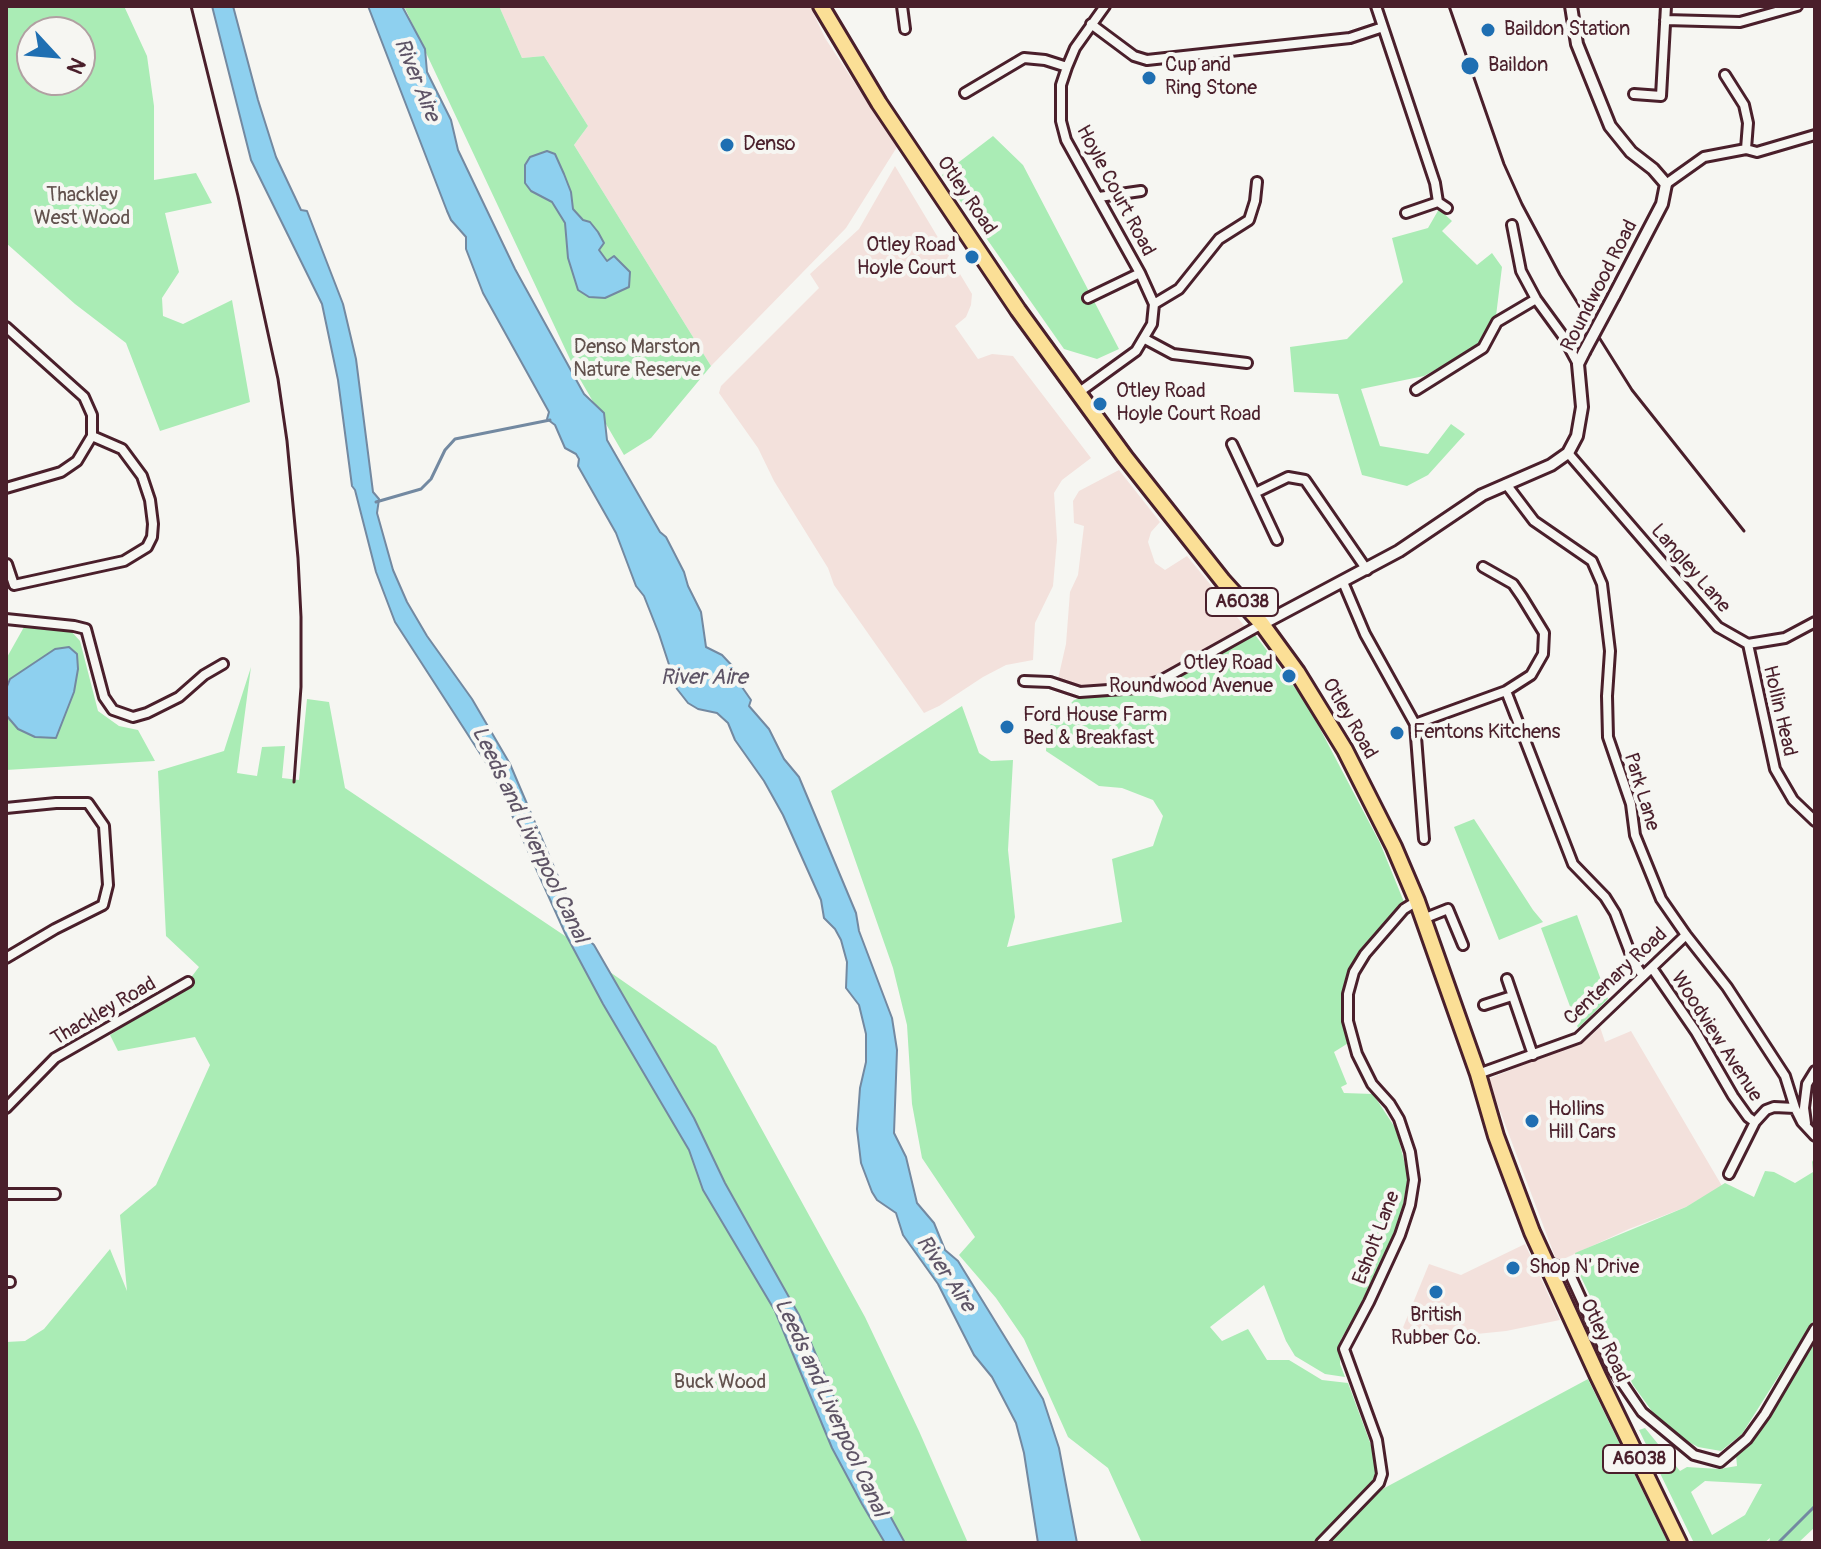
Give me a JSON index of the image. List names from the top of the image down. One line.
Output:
{"streets":{"main road":["Otley Road","A6038"],"street":["Hoyle Court Road","Roundwood Road","Langley Lane","Hollin Head","Park Lane","Centenary Road","Thackley Road","Woodview Avenue","Esholt Lane"]},"crossings":[["Otley Road","Centenary Road"],["Otley Road","Esholt Lane"],["Roundwood Road","Langley Lane"],["Langley Lane","Hollin Head"],["Park Lane","Centenary Road"],["Centenary Road","Woodview Avenue"]],"water":["River Aire","Leeds and Liverpool Canal"],"parks":["Thackley West Wood","Denso Marston Nature Reserve","Buck Wood"],"places":["Baildon Station","Baildon","Cup and Ring Stone","Denso","Otley Road Hoyle Court","Otley Road Hoyle Court Road","Otley Road Roundwood Avenue","Ford House Farm Bed & Breakfast","Fentons Kitchens","Hollins Hill Cars","Shop N' Drive","British Rubber Co."],"north":"bottom right"}
